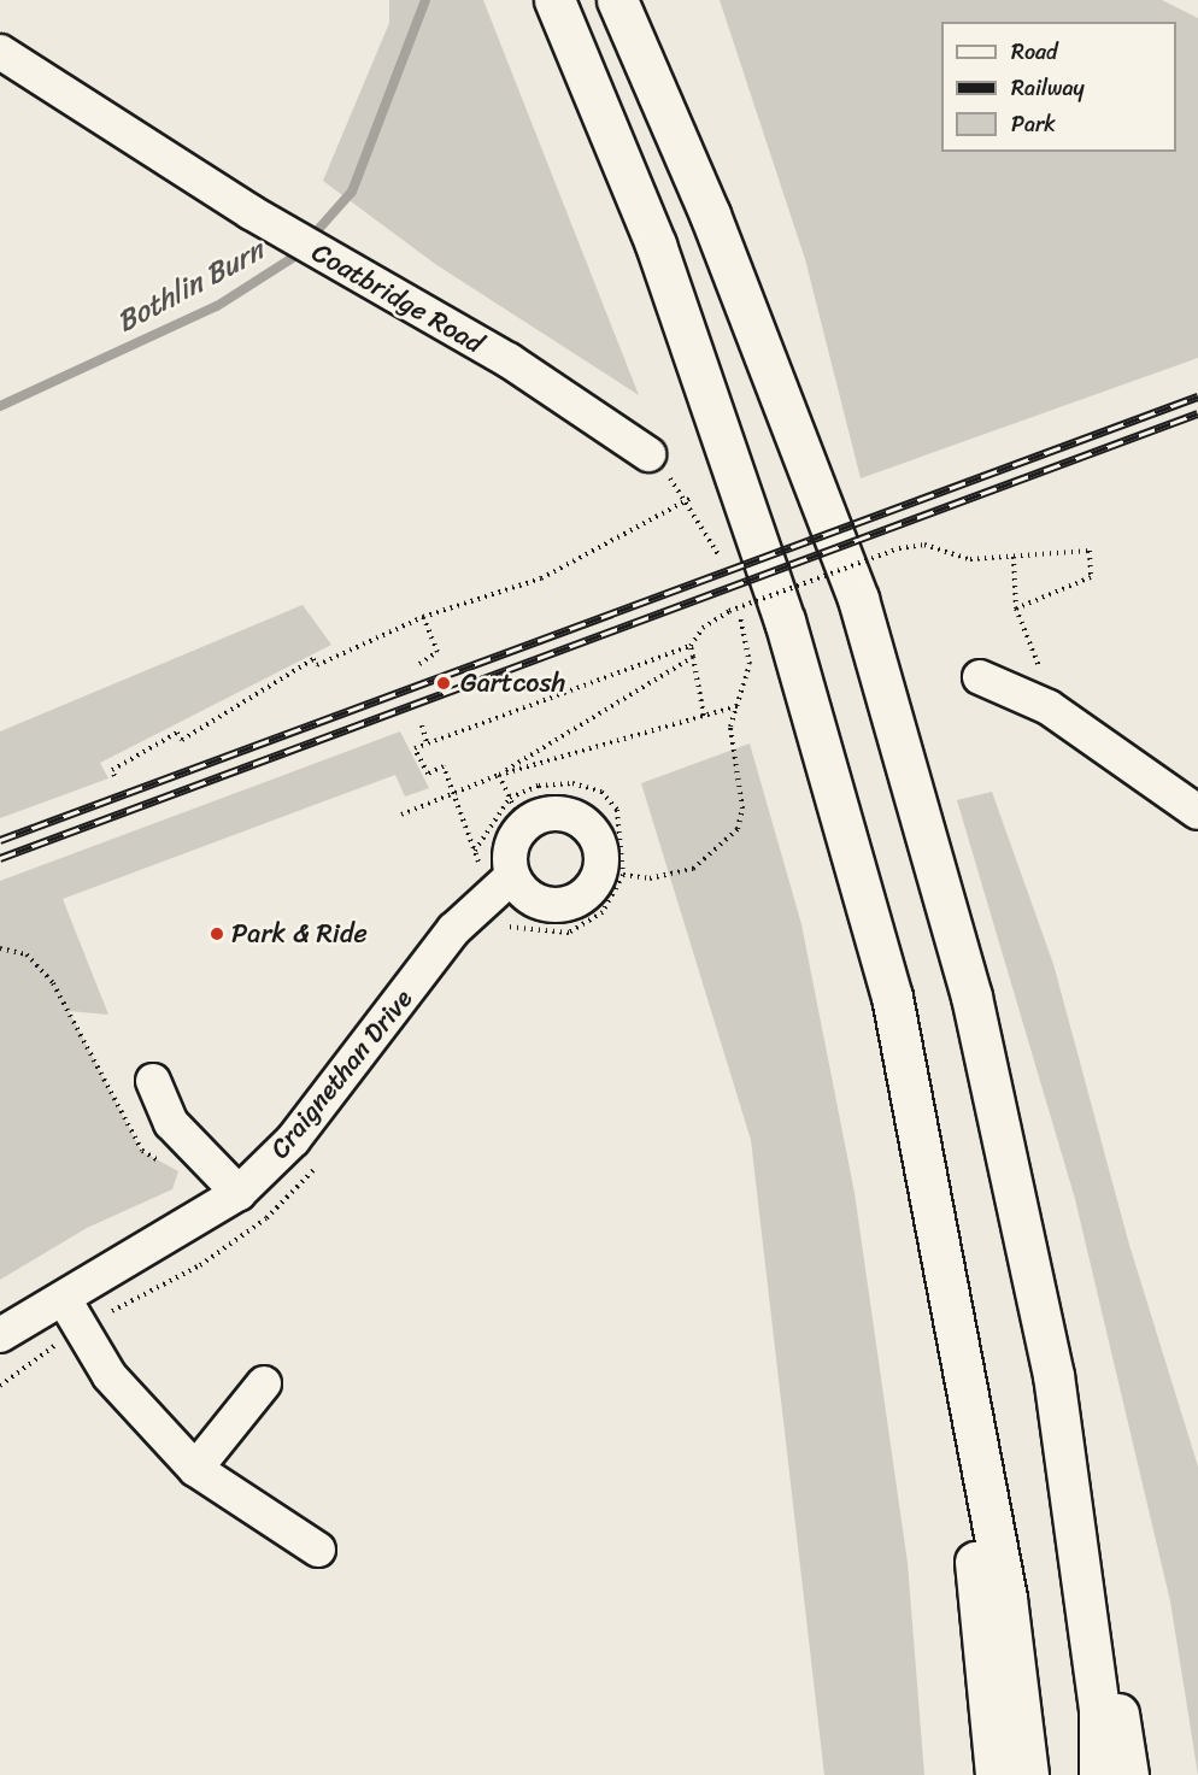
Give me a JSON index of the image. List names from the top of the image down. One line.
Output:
{"streets":{"street":["Coatbridge Road","Craignethan Drive"]},"water":["Bothlin Burn"],"places":["Gartcosh","Park & Ride"],"legend":["Road","Railway","Park"]}
